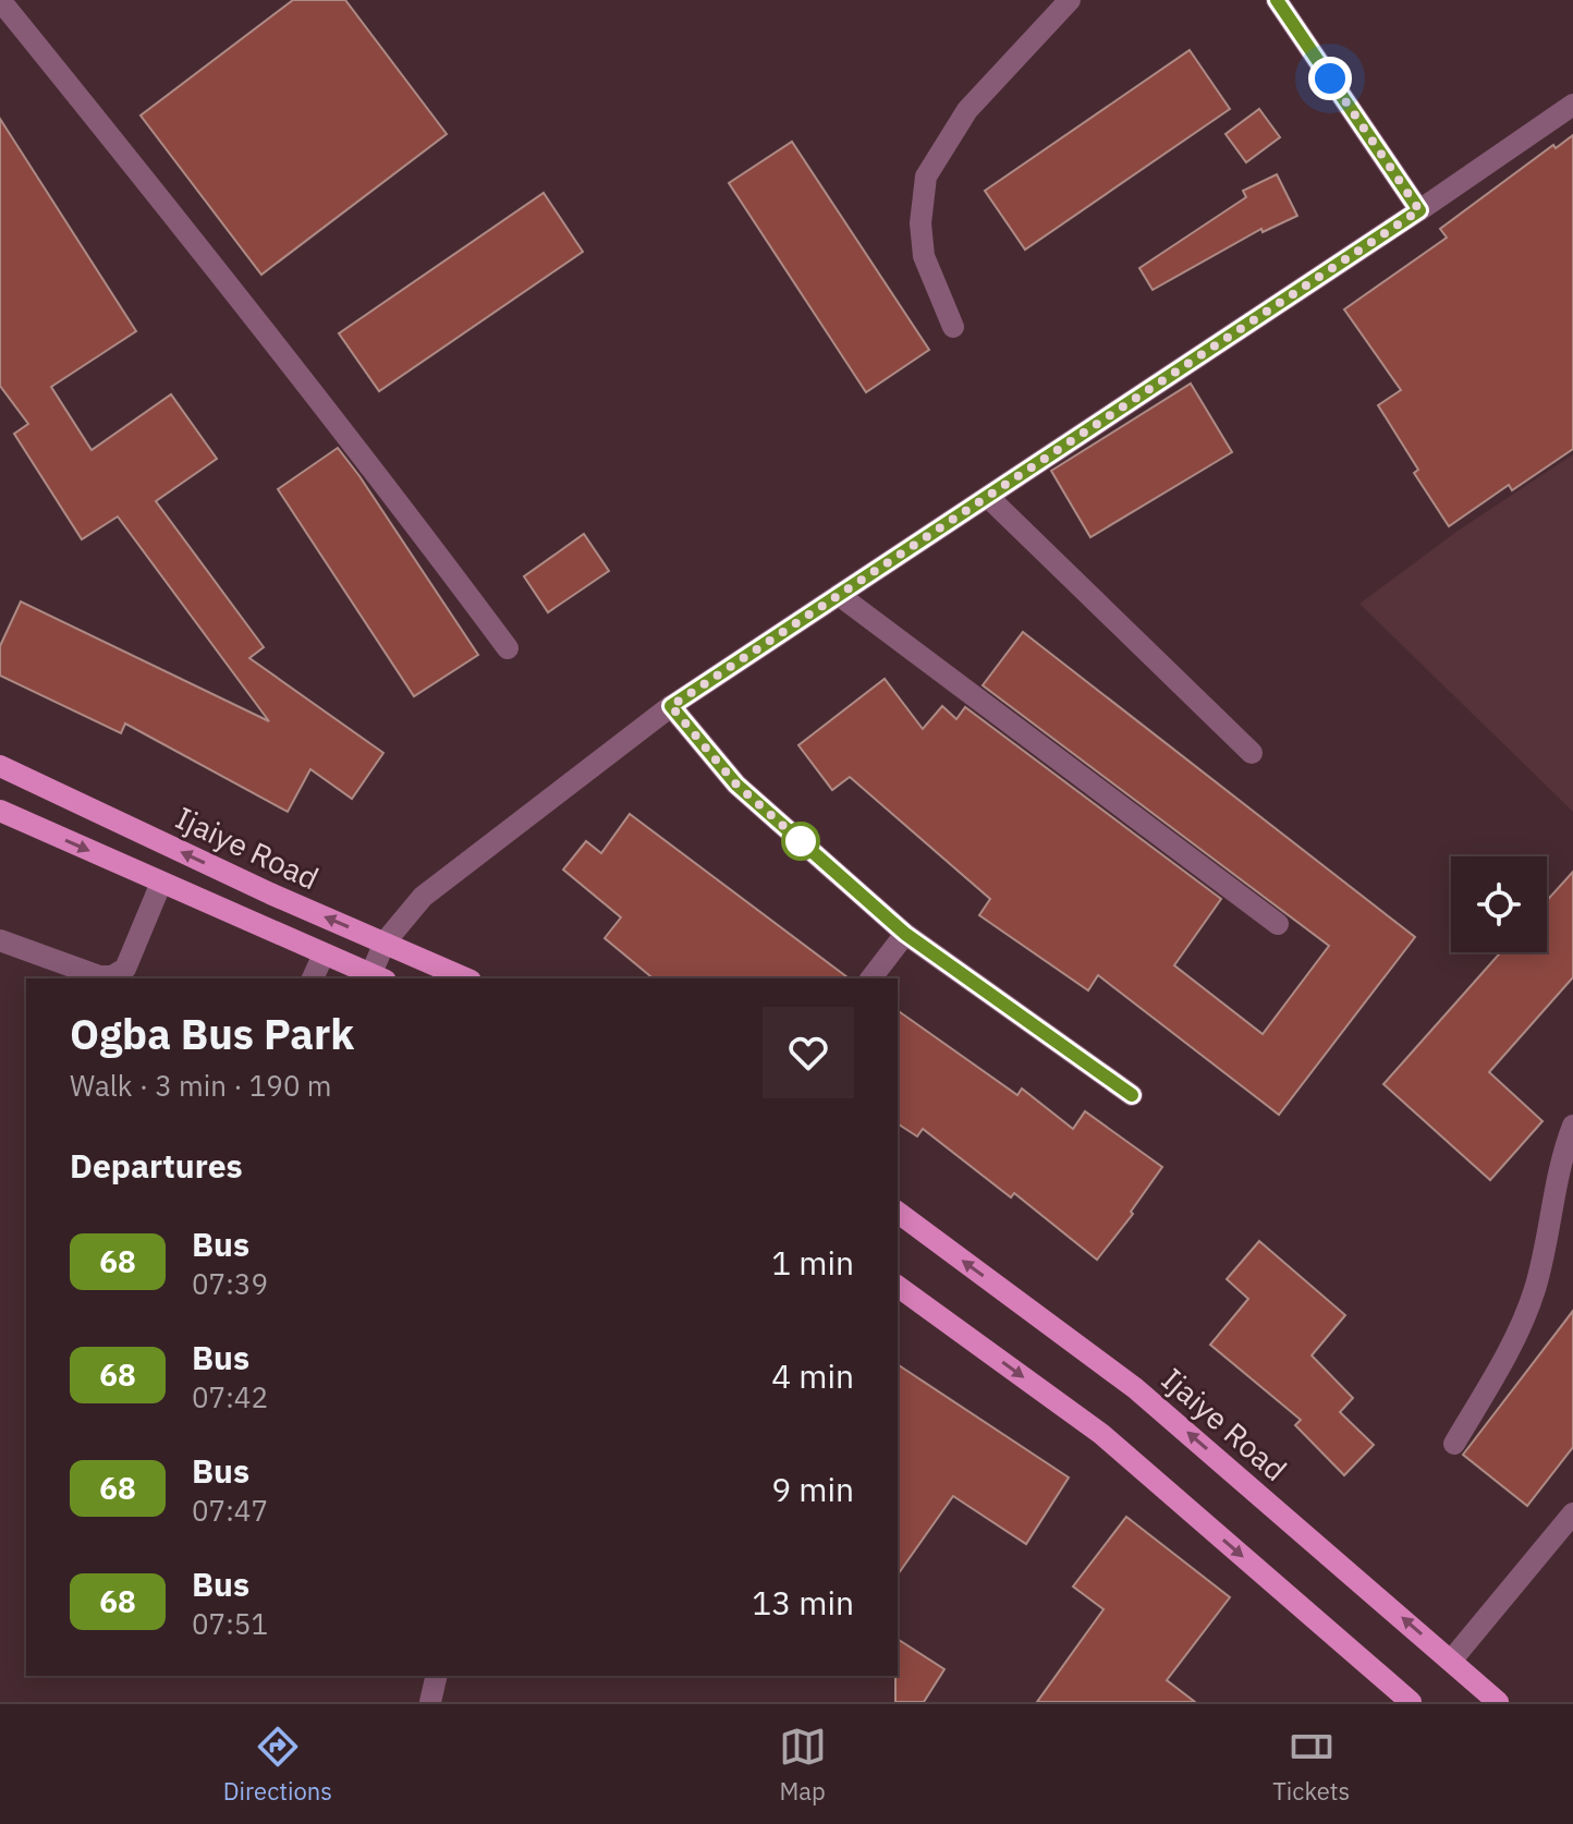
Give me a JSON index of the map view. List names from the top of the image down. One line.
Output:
{"streets":{"main road":["Ijaiye Road"]},"lines":["bus line 68"],"page":{"heading":[["Ogba Bus Park","Walk · 3 min · 190 m"],"Departures"],"list":[{"mark":"68","name":"Bus","note":"07:39","value":"1 min"},{"mark":"68","name":"Bus","note":"07:42","value":"4 min"},{"mark":"68","name":"Bus","note":"07:47","value":"9 min"},{"mark":"68","name":"Bus","note":"07:51","value":"13 min"}],"tabs":["Directions","Map","Tickets"]}}
